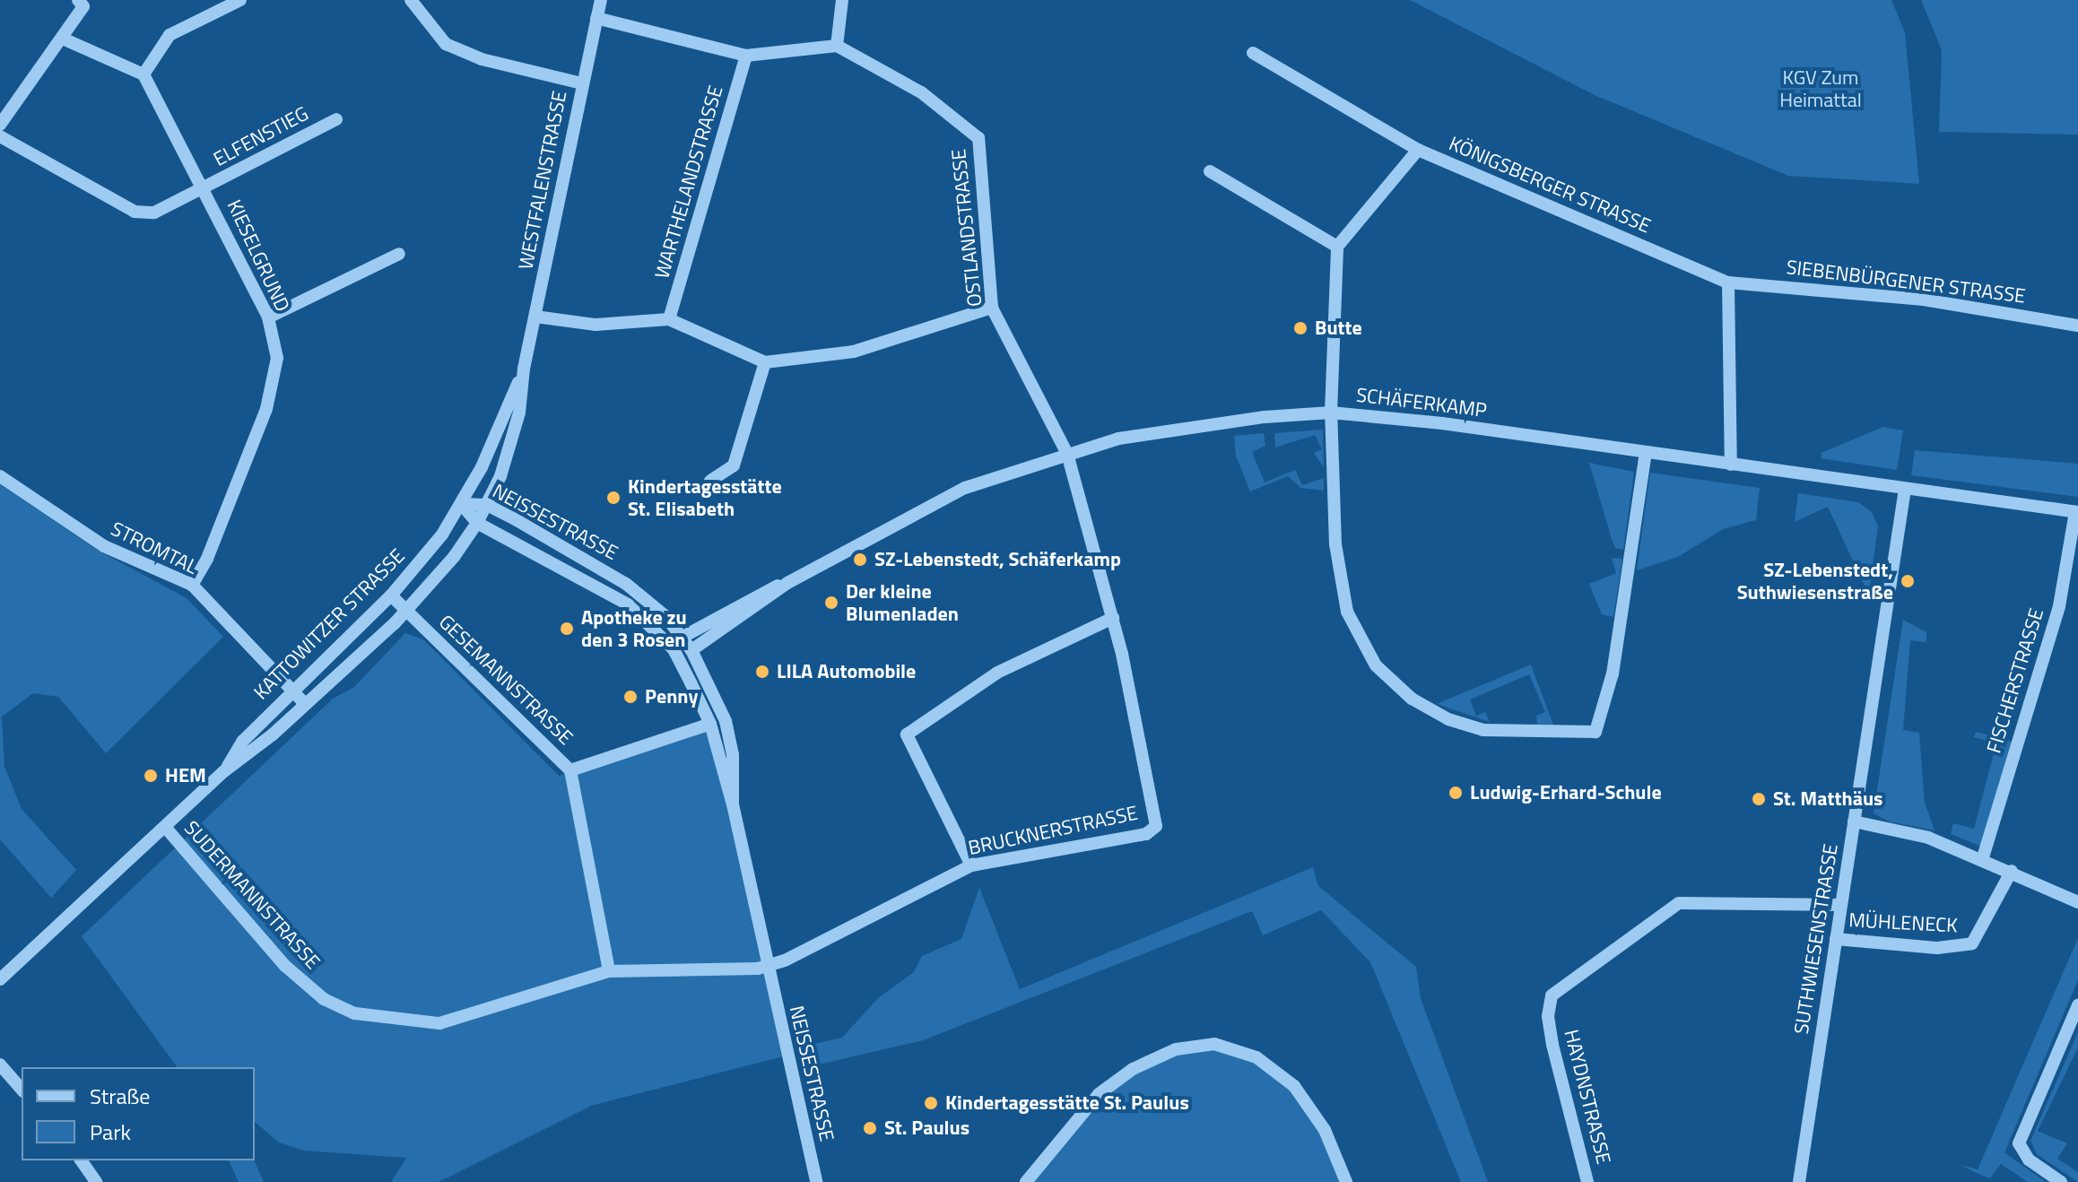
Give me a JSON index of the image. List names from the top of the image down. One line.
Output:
{"streets":{"street":["ELFENSTIEG","WESTFALENSTRASSE","WARTHELANDSTRASSE","KÖNIGSBERGER STRASSE","OSTLANDSTRASSE","KIESELGRUND","SIEBENBÜRGENER STRASSE","SCHÄFERKAMP","NEISSESTRASSE","STROMTAL","KATTOWITZER STRASSE","GESEMANNSTRASSE","FISCHERSTRASSE","BRUCKNERSTRASSE","SUDERMANNSTRASSE","MÜHLENECK","SUTHWIESENSTRASSE","HAYDNSTRASSE"]},"crossings":[["ELFENSTIEG","KIESELGRUND"],["WESTFALENSTRASSE","NEISSESTRASSE"],["WESTFALENSTRASSE","KATTOWITZER STRASSE"],["KÖNIGSBERGER STRASSE","SIEBENBÜRGENER STRASSE"],["OSTLANDSTRASSE","SCHÄFERKAMP"],["OSTLANDSTRASSE","BRUCKNERSTRASSE"],["KIESELGRUND","STROMTAL"],["SCHÄFERKAMP","NEISSESTRASSE"],["SCHÄFERKAMP","FISCHERSTRASSE"],["SCHÄFERKAMP","BRUCKNERSTRASSE"],["SCHÄFERKAMP","SUTHWIESENSTRASSE"],["NEISSESTRASSE","KATTOWITZER STRASSE"],["NEISSESTRASSE","BRUCKNERSTRASSE"],["NEISSESTRASSE","SUDERMANNSTRASSE"],["STROMTAL","KATTOWITZER STRASSE"],["KATTOWITZER STRASSE","GESEMANNSTRASSE"],["KATTOWITZER STRASSE","SUDERMANNSTRASSE"],["GESEMANNSTRASSE","SUDERMANNSTRASSE"],["BRUCKNERSTRASSE","SUDERMANNSTRASSE"],["MÜHLENECK","SUTHWIESENSTRASSE"],["SUTHWIESENSTRASSE","HAYDNSTRASSE"]],"parks":["KGV Zum Heimattal"],"places":["Butte","Kindertagesstätte St. Elisabeth","SZ-Lebenstedt, Schäferkamp","SZ-Lebenstedt, Suthwiesenstraße","Der kleine Blumenladen","Apotheke zu den 3 Rosen","LILA Automobile","Penny","HEM","Ludwig-Erhard-Schule","St. Matthäus","Kindertagesstätte St. Paulus","St. Paulus"],"legend":["Straße","Park"]}
